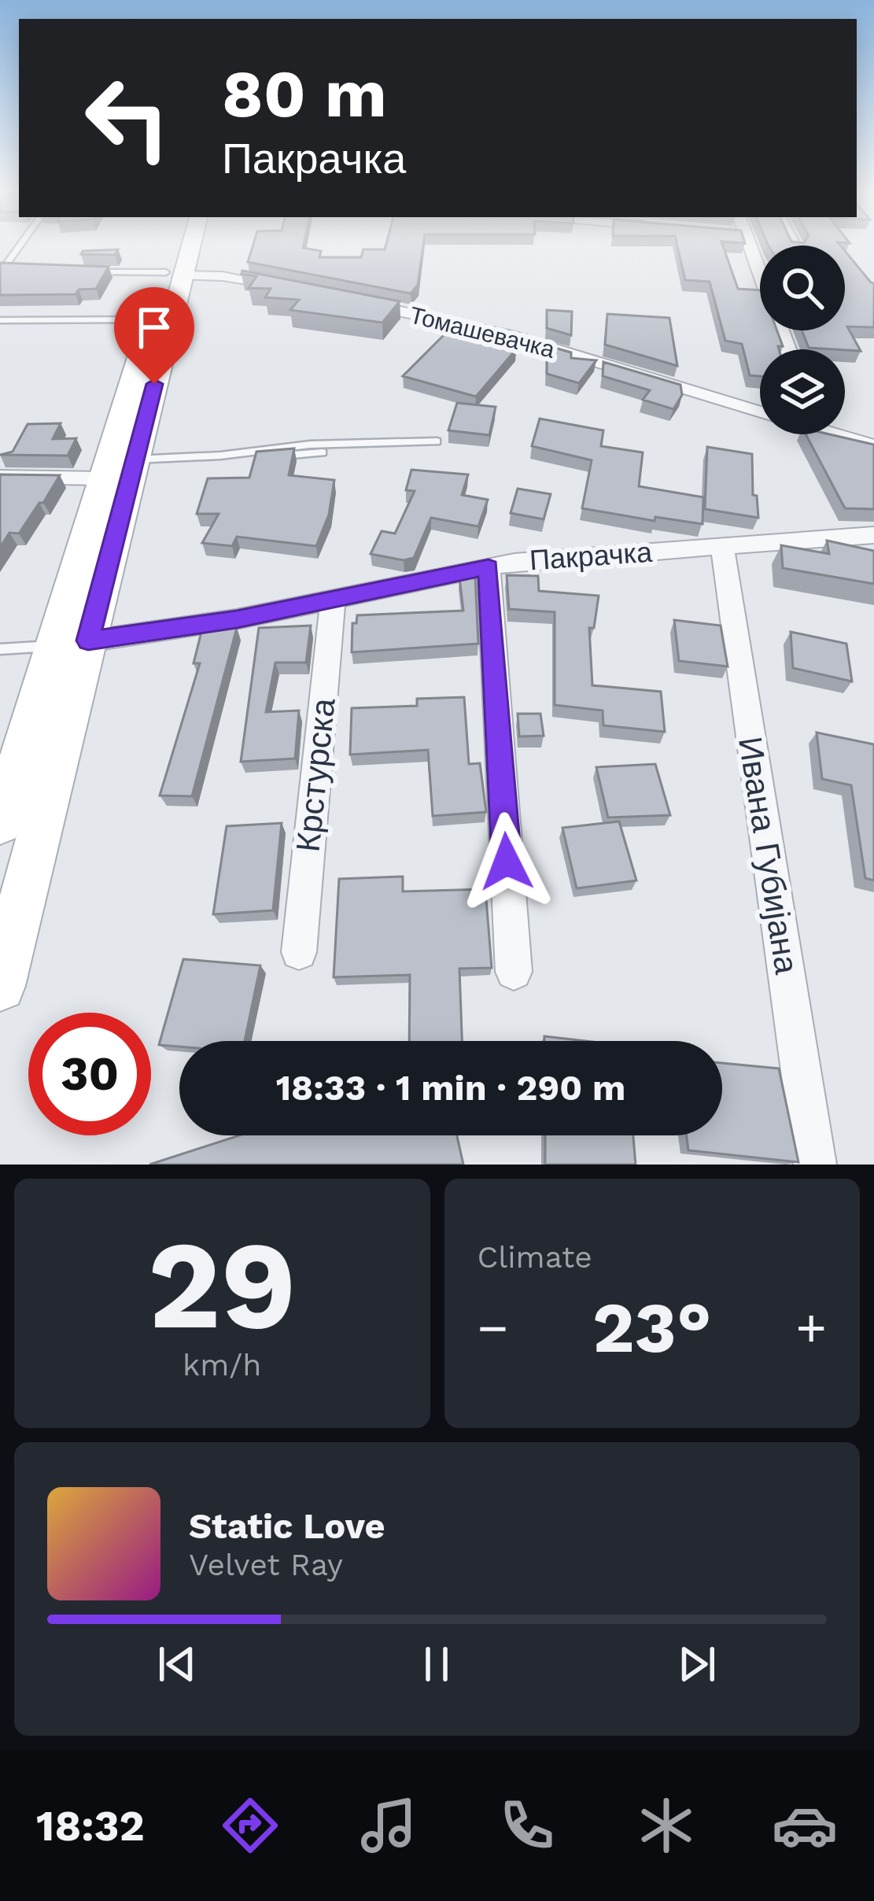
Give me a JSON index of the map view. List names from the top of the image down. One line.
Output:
{"streets":{"street":["Томашевачка","Пакрачка","Крстурска","Ивана Губијана"]},"crossings":[["Пакрачка","Крстурска"],["Пакрачка","Ивана Губијана"]],"page":{"turn":["80 m","Пакрачка"],"limit":"30","trip":"18:33 · 1 min · 290 m","tile":[["29","km/h"],"Climate"],"heat":["−","23°","+"],"song":["Static Love","Velvet Ray"],"tabs":"18:32"}}
